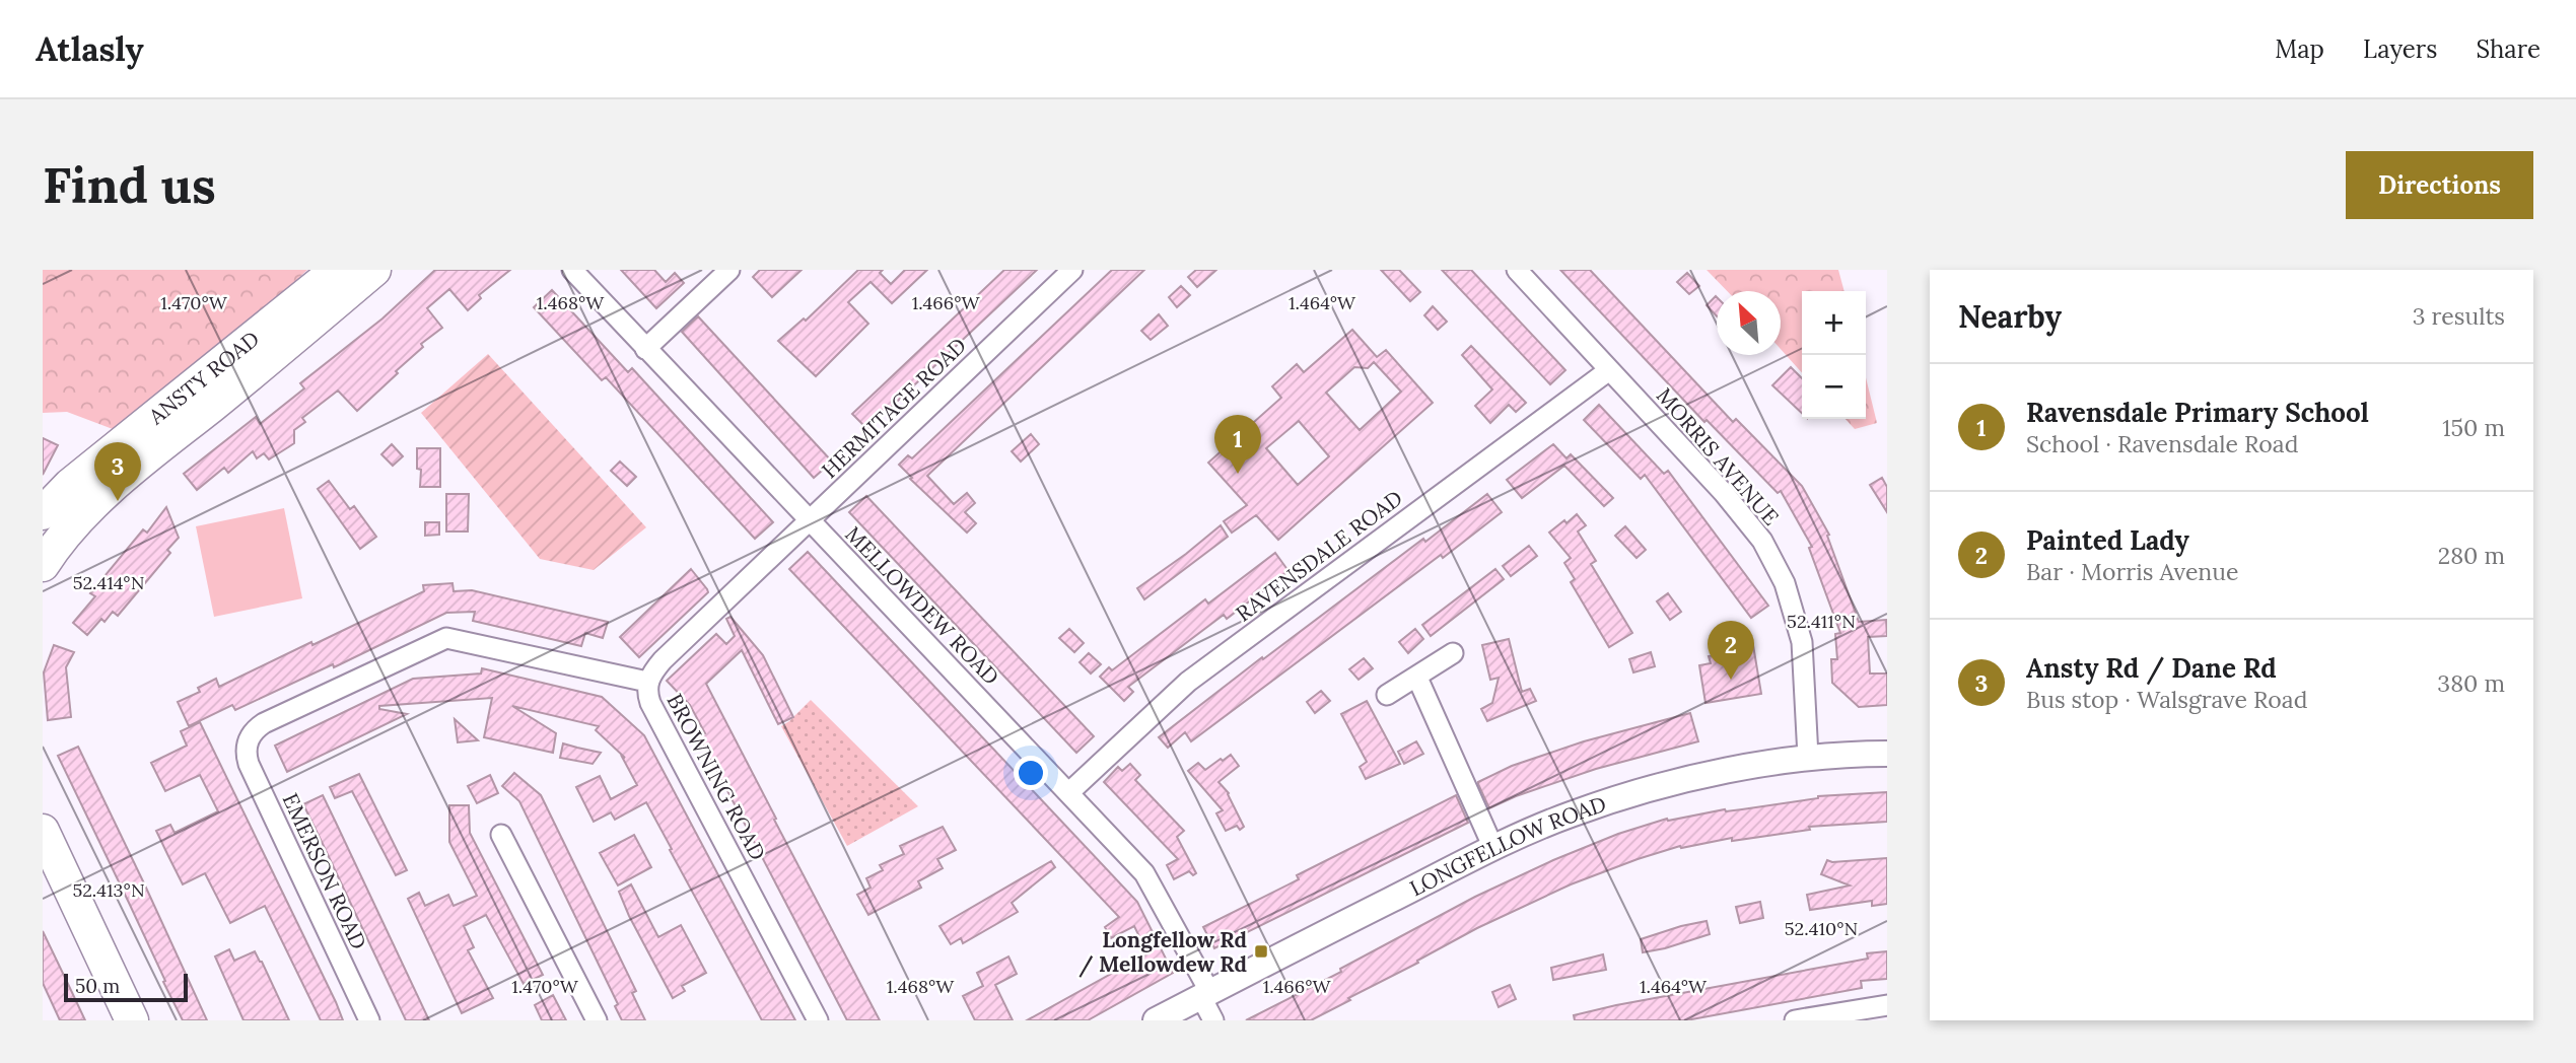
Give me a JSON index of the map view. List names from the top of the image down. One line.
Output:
{"streets":{"highway":["ANSTY ROAD"],"street":["HERMITAGE ROAD","MORRIS AVENUE","RAVENSDALE ROAD","MELLOWDEW ROAD","BROWNING ROAD","LONGFELLOW ROAD","EMERSON ROAD"]},"crossings":[["HERMITAGE ROAD","MELLOWDEW ROAD"],["HERMITAGE ROAD","BROWNING ROAD"],["MORRIS AVENUE","RAVENSDALE ROAD"],["MORRIS AVENUE","LONGFELLOW ROAD"],["RAVENSDALE ROAD","MELLOWDEW ROAD"],["MELLOWDEW ROAD","BROWNING ROAD"],["MELLOWDEW ROAD","LONGFELLOW ROAD"],["BROWNING ROAD","EMERSON ROAD"]],"places":{"transit":["Longfellow Rd / Mellowdew Rd"]},"scale_bar":"50 m","north":"top left","page":{"header":"Atlasly","nav":["Map","Layers","Share"],"buttons":"Directions","title":"Find us","heading":["Nearby","3 results"],"map_buttons":["+","−"],"list":[{"mark":"1","name":"Ravensdale Primary School","note":"School · Ravensdale Road","value":"150 m"},{"mark":"2","name":"Painted Lady","note":"Bar · Morris Avenue","value":"280 m"},{"mark":"3","name":"Ansty Rd / Dane Rd","note":"Bus stop · Walsgrave Road","value":"380 m"}],"pins":["1","3","2"],"scale":"50 m"},"coordinates":["1.470°W","1.468°W","1.466°W","1.464°W","52.414°N","52.411°N","52.413°N","52.410°N"]}
